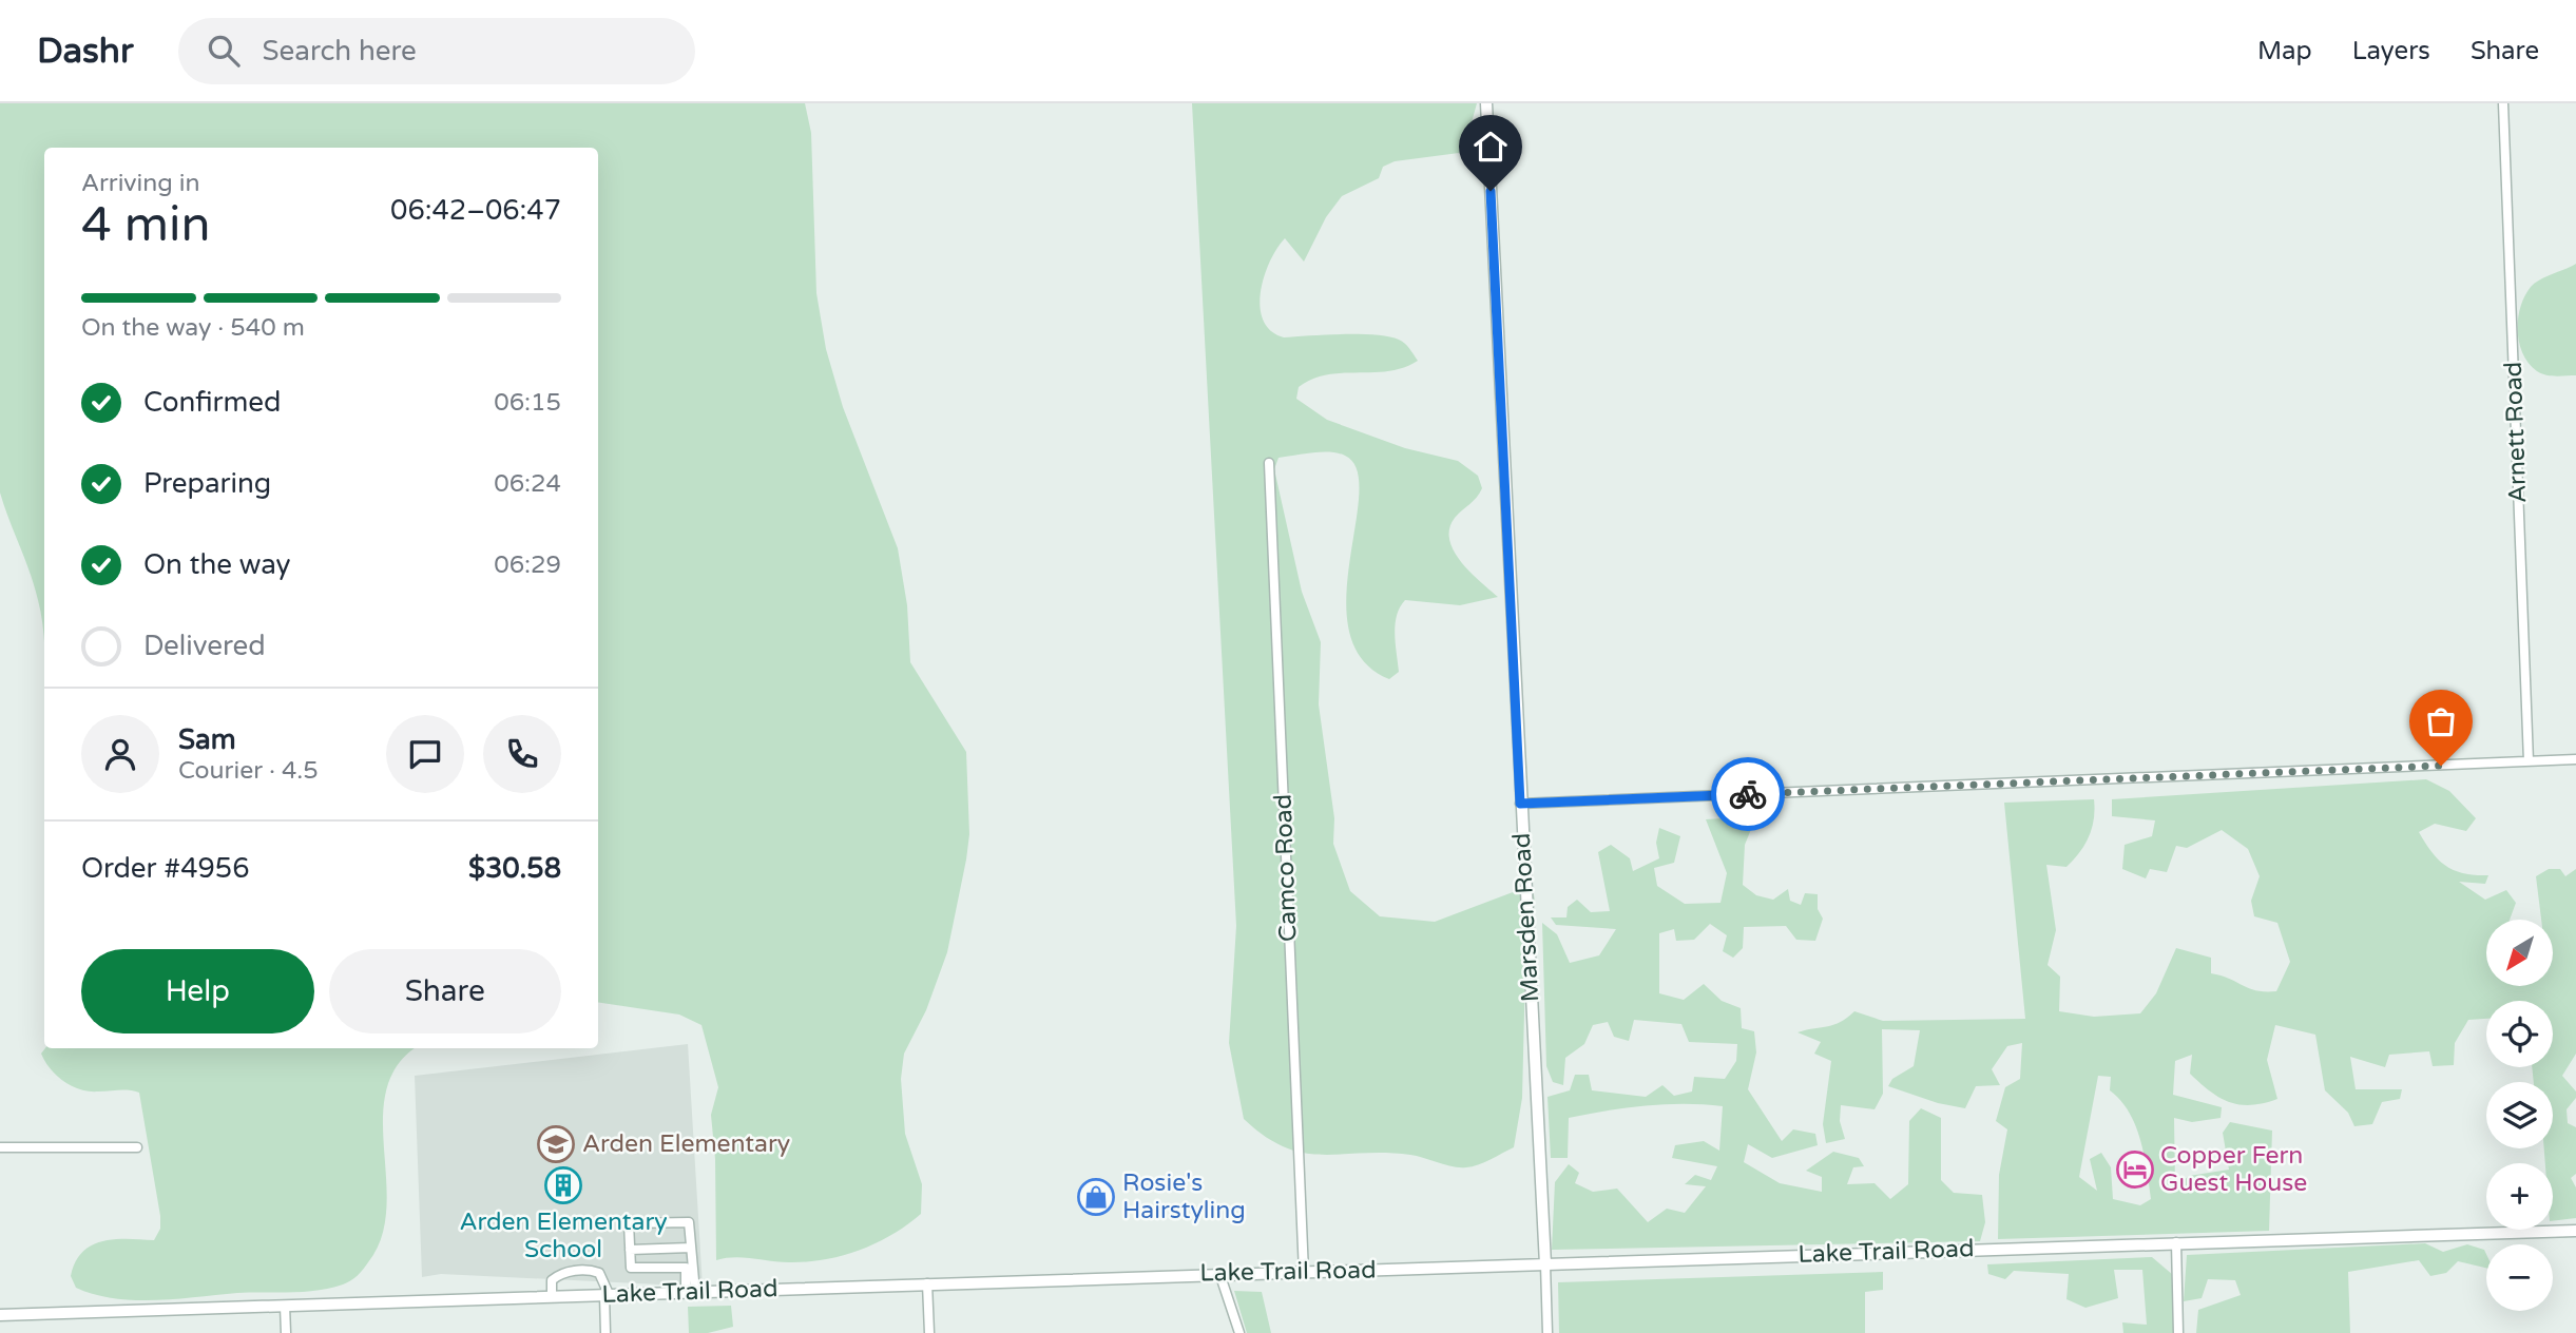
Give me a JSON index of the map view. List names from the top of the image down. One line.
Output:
{"streets":{"street":["Arnett Road","Camco Road","Marsden Road","Lake Trail Road"]},"crossings":[["Camco Road","Lake Trail Road"],["Marsden Road","Lake Trail Road"]],"places":{"school or university":["Arden Elementary"],"hotel":["Copper Fern Guest House"],"building":["Arden Elementary School"],"shop":["Rosie's Hairstyling"]},"north":"bottom left","page":{"header":"Dashr","search":"Search here","nav":["Map","Layers","Share"],"heading":["4 min","Arriving in","06:42–06:47"],"panel":["Sam","Courier · 4.5","Order #4956","$30.58"],"bar":"On the way · 540 m","list":[["Confirmed","06:15"],["Preparing","06:24"],["On the way","06:29"],"Delivered"],"map_buttons":["+","−"],"buttons":["Help","Share"]}}
